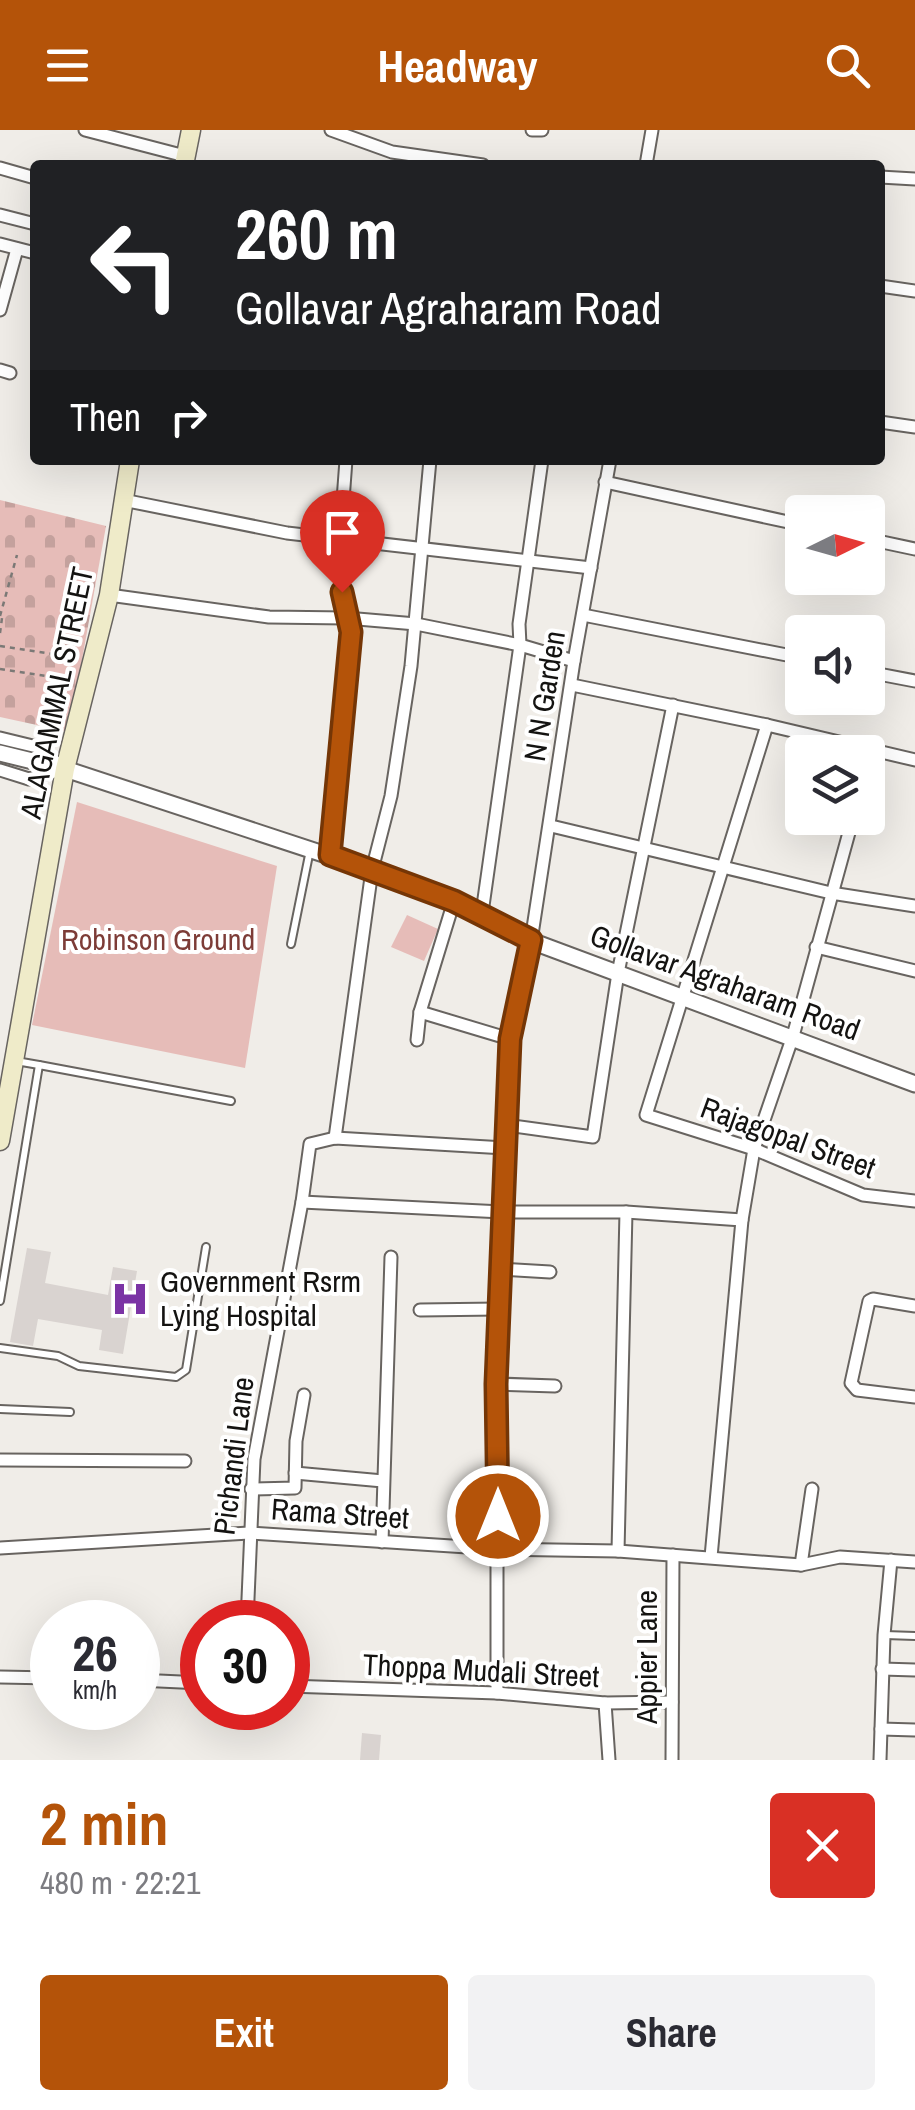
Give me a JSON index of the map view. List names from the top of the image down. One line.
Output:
{"streets":{"main road":["ALAGAMMAL STREET"],"street":["N N Garden","Gollavar Agraharam Road","Rajagopal Street","Pichandi Lane","Rama Street","Appier Lane","Thoppa Mudali Street"]},"crossings":[["ALAGAMMAL STREET","Gollavar Agraharam Road"],["N N Garden","Gollavar Agraharam Road"],["N N Garden","Rama Street"],["N N Garden","Thoppa Mudali Street"],["Gollavar Agraharam Road","Rajagopal Street"],["Pichandi Lane","Rama Street"],["Rama Street","Appier Lane"],["Appier Lane","Thoppa Mudali Street"]],"parks":["Robinson Ground"],"places":{"hospital":["Government Rsrm Lying Hospital"]},"north":"right","page":{"header":"Headway","turn":["260 m","Gollavar Agraharam Road"],"then":"Then","speed":"26 km/h","limit":"30","heading":["2 min","480 m · 22:21"],"buttons":["Exit","Share"]}}
